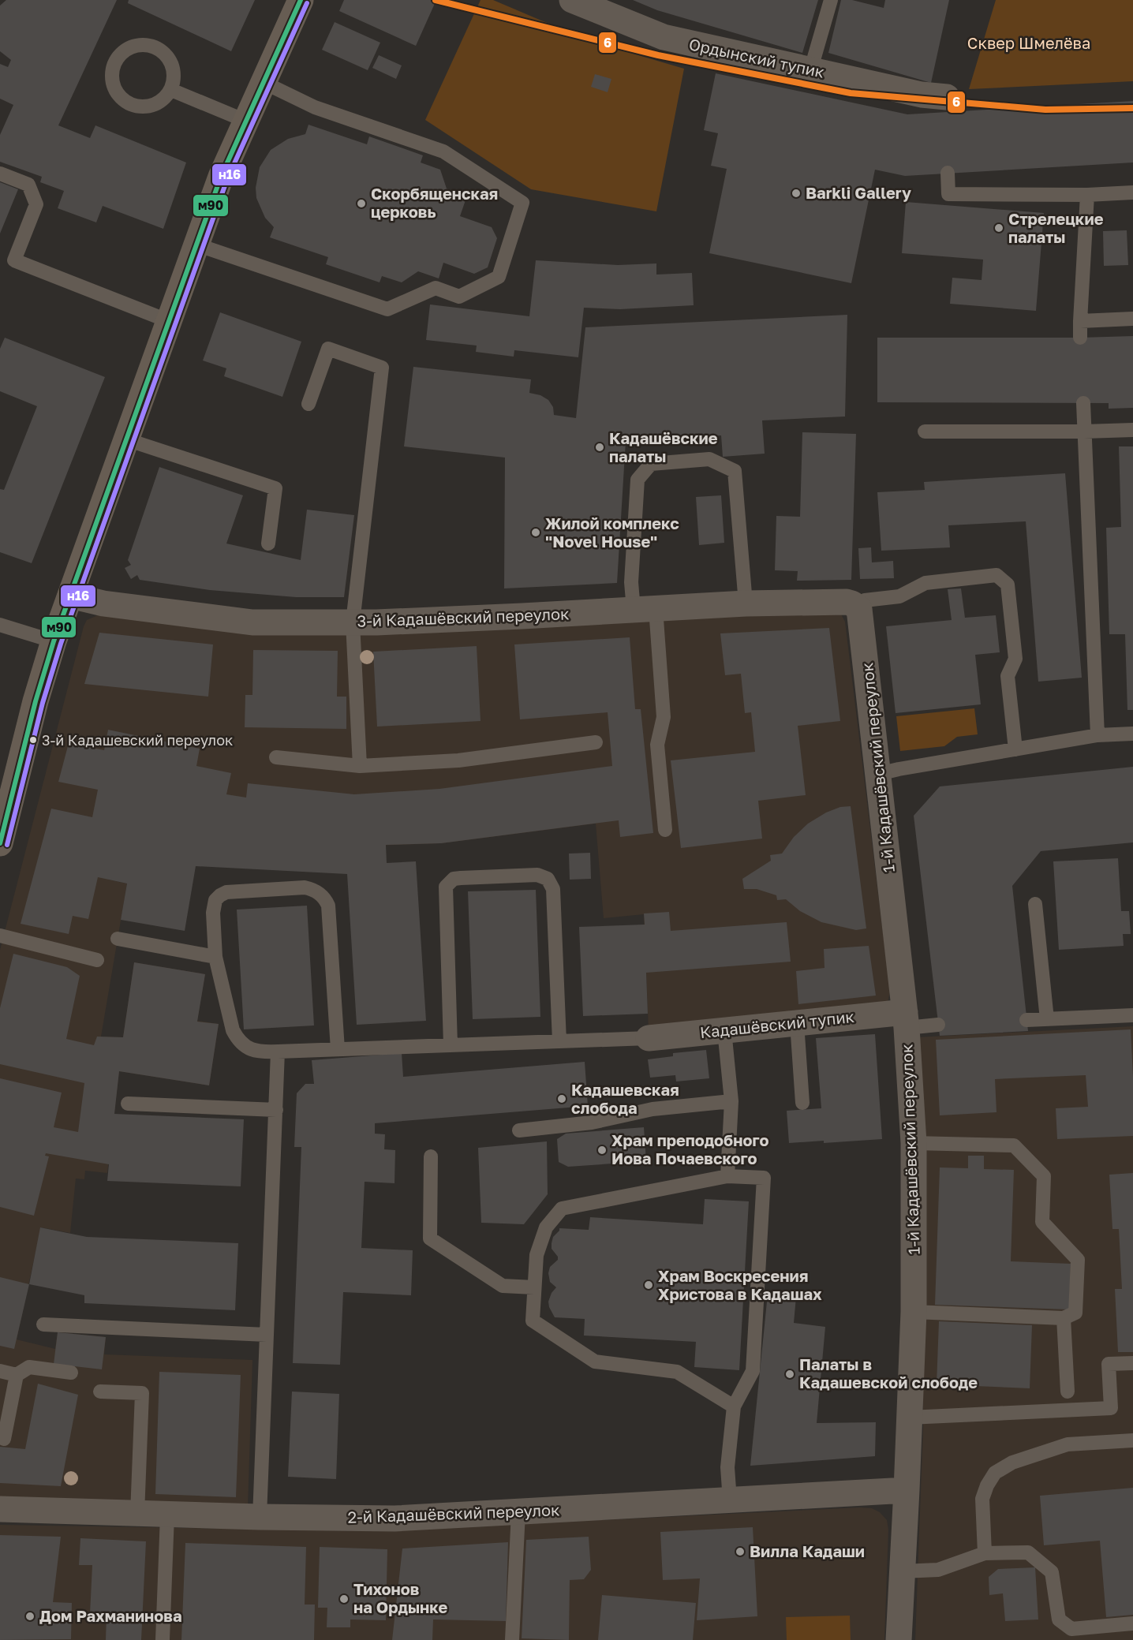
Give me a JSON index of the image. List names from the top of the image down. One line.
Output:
{"streets":{"street":["Ордынский тупик","3-й Кадашёвский переулок","1-й Кадашёвский переулок","Кадашёвский тупик","2-й Кадашёвский переулок"]},"crossings":[["3-й Кадашёвский переулок","1-й Кадашёвский переулок"],["1-й Кадашёвский переулок","Кадашёвский тупик"],["1-й Кадашёвский переулок","2-й Кадашёвский переулок"]],"parks":["Сквер Шмелёва"],"places":["Barkli Gallery","Скорбященская церковь","Стрелецкие палаты","Кадашёвские палаты","Жилой комплекс \"Novel House\"","3-й Кадашевский переулок","Кадашевская слобода","Храм преподобного Иова Почаевского","Храм Воскресения Христова в Кадашах","Палаты в Кадашевской слободе","Вилла Кадаши","Тихонов на Ордынке","Дом Рахманинова"],"lines":["transit line 6","transit line м90","transit line н16"]}
